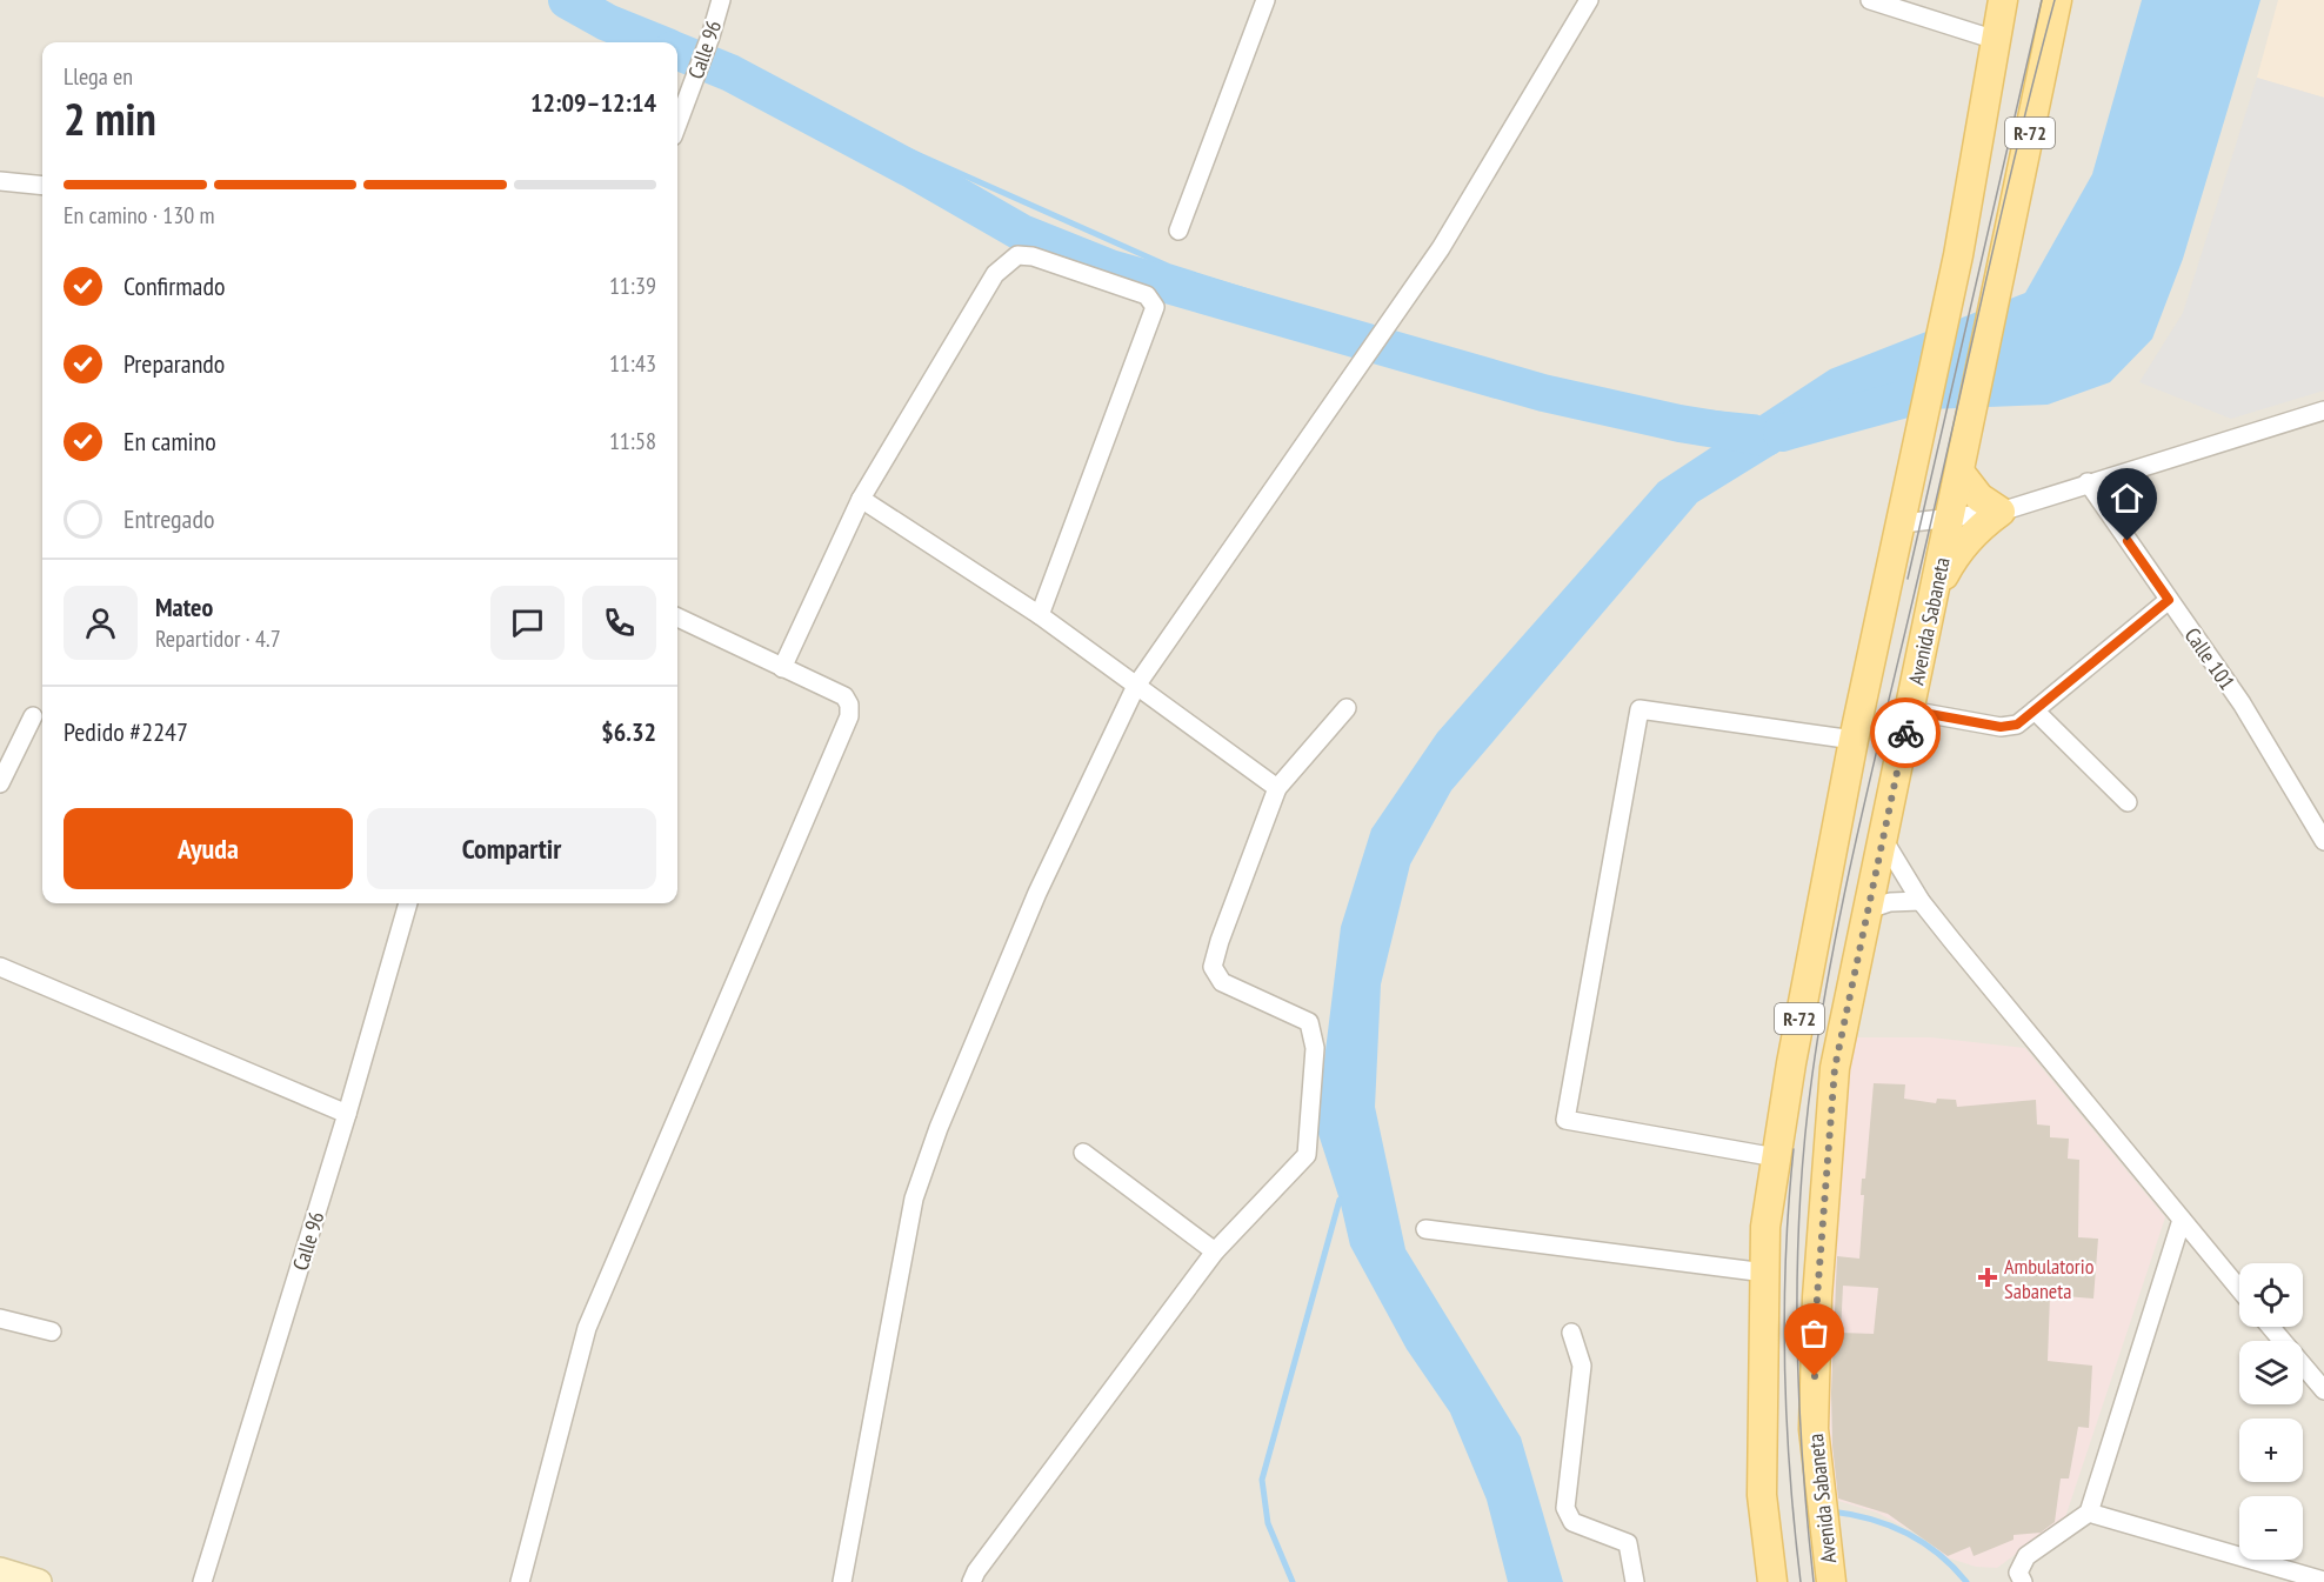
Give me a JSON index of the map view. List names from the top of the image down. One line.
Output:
{"streets":{"main road":["R-72","Avenida Sabaneta"],"street":["Calle 96","Calle 101"]},"places":{"health":["Ambulatorio Sabaneta"]},"page":{"heading":["2 min","Llega en","12:09–12:14"],"panel":["Mateo","Repartidor · 4.7","Pedido #2247","$6.32"],"bar":"En camino · 130 m","list":[["Confirmado","11:39"],["Preparando","11:43"],["En camino","11:58"],"Entregado"],"buttons":["Ayuda","Compartir"],"map_buttons":["+","−"]}}
